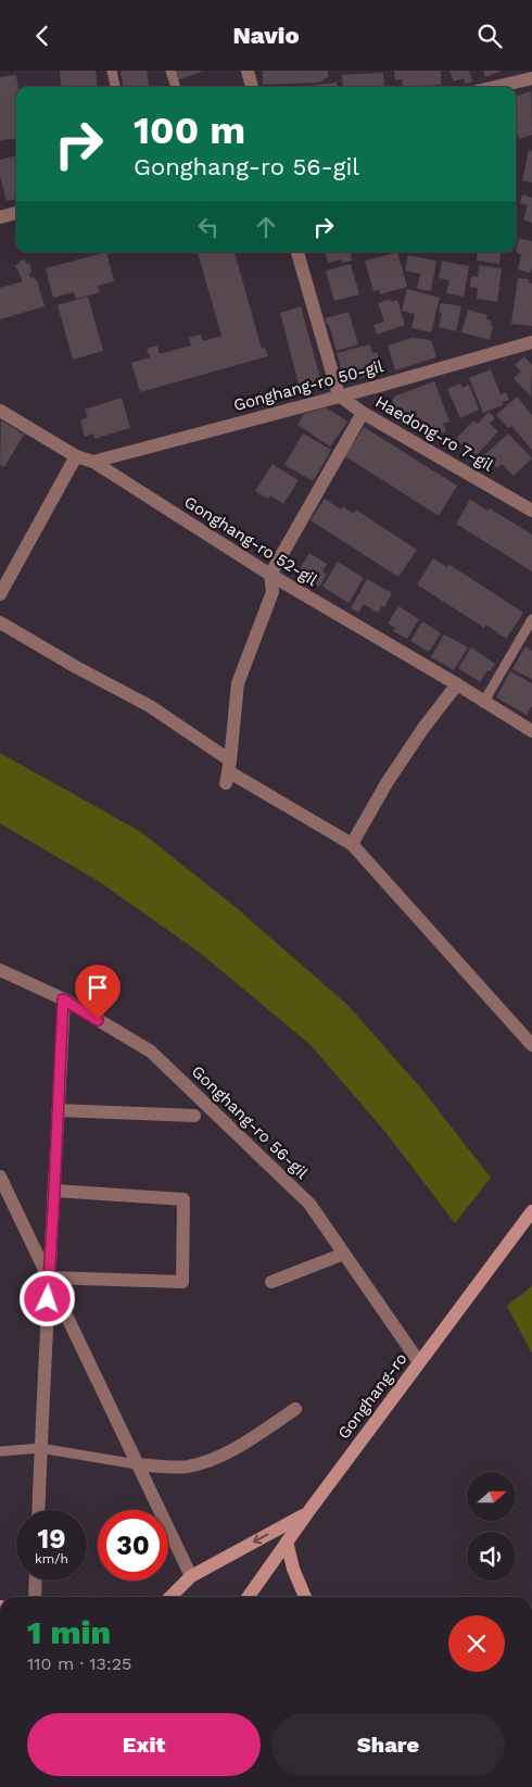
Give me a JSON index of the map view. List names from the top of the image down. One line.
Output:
{"streets":{"main road":["Gonghang-ro"],"street":["Gonghang-ro 50-gil","Haedong-ro 7-gil","Gonghang-ro 52-gil","Gonghang-ro 56-gil"]},"crossings":[["Gonghang-ro 50-gil","Haedong-ro 7-gil"],["Gonghang-ro 50-gil","Gonghang-ro 52-gil"],["Gonghang-ro 56-gil","Gonghang-ro"]],"north":"right","page":{"header":"Navio","turn":["100 m","Gonghang-ro 56-gil"],"speed":"19 km/h","limit":"30","heading":["1 min","110 m · 13:25"],"buttons":["Exit","Share"]}}
